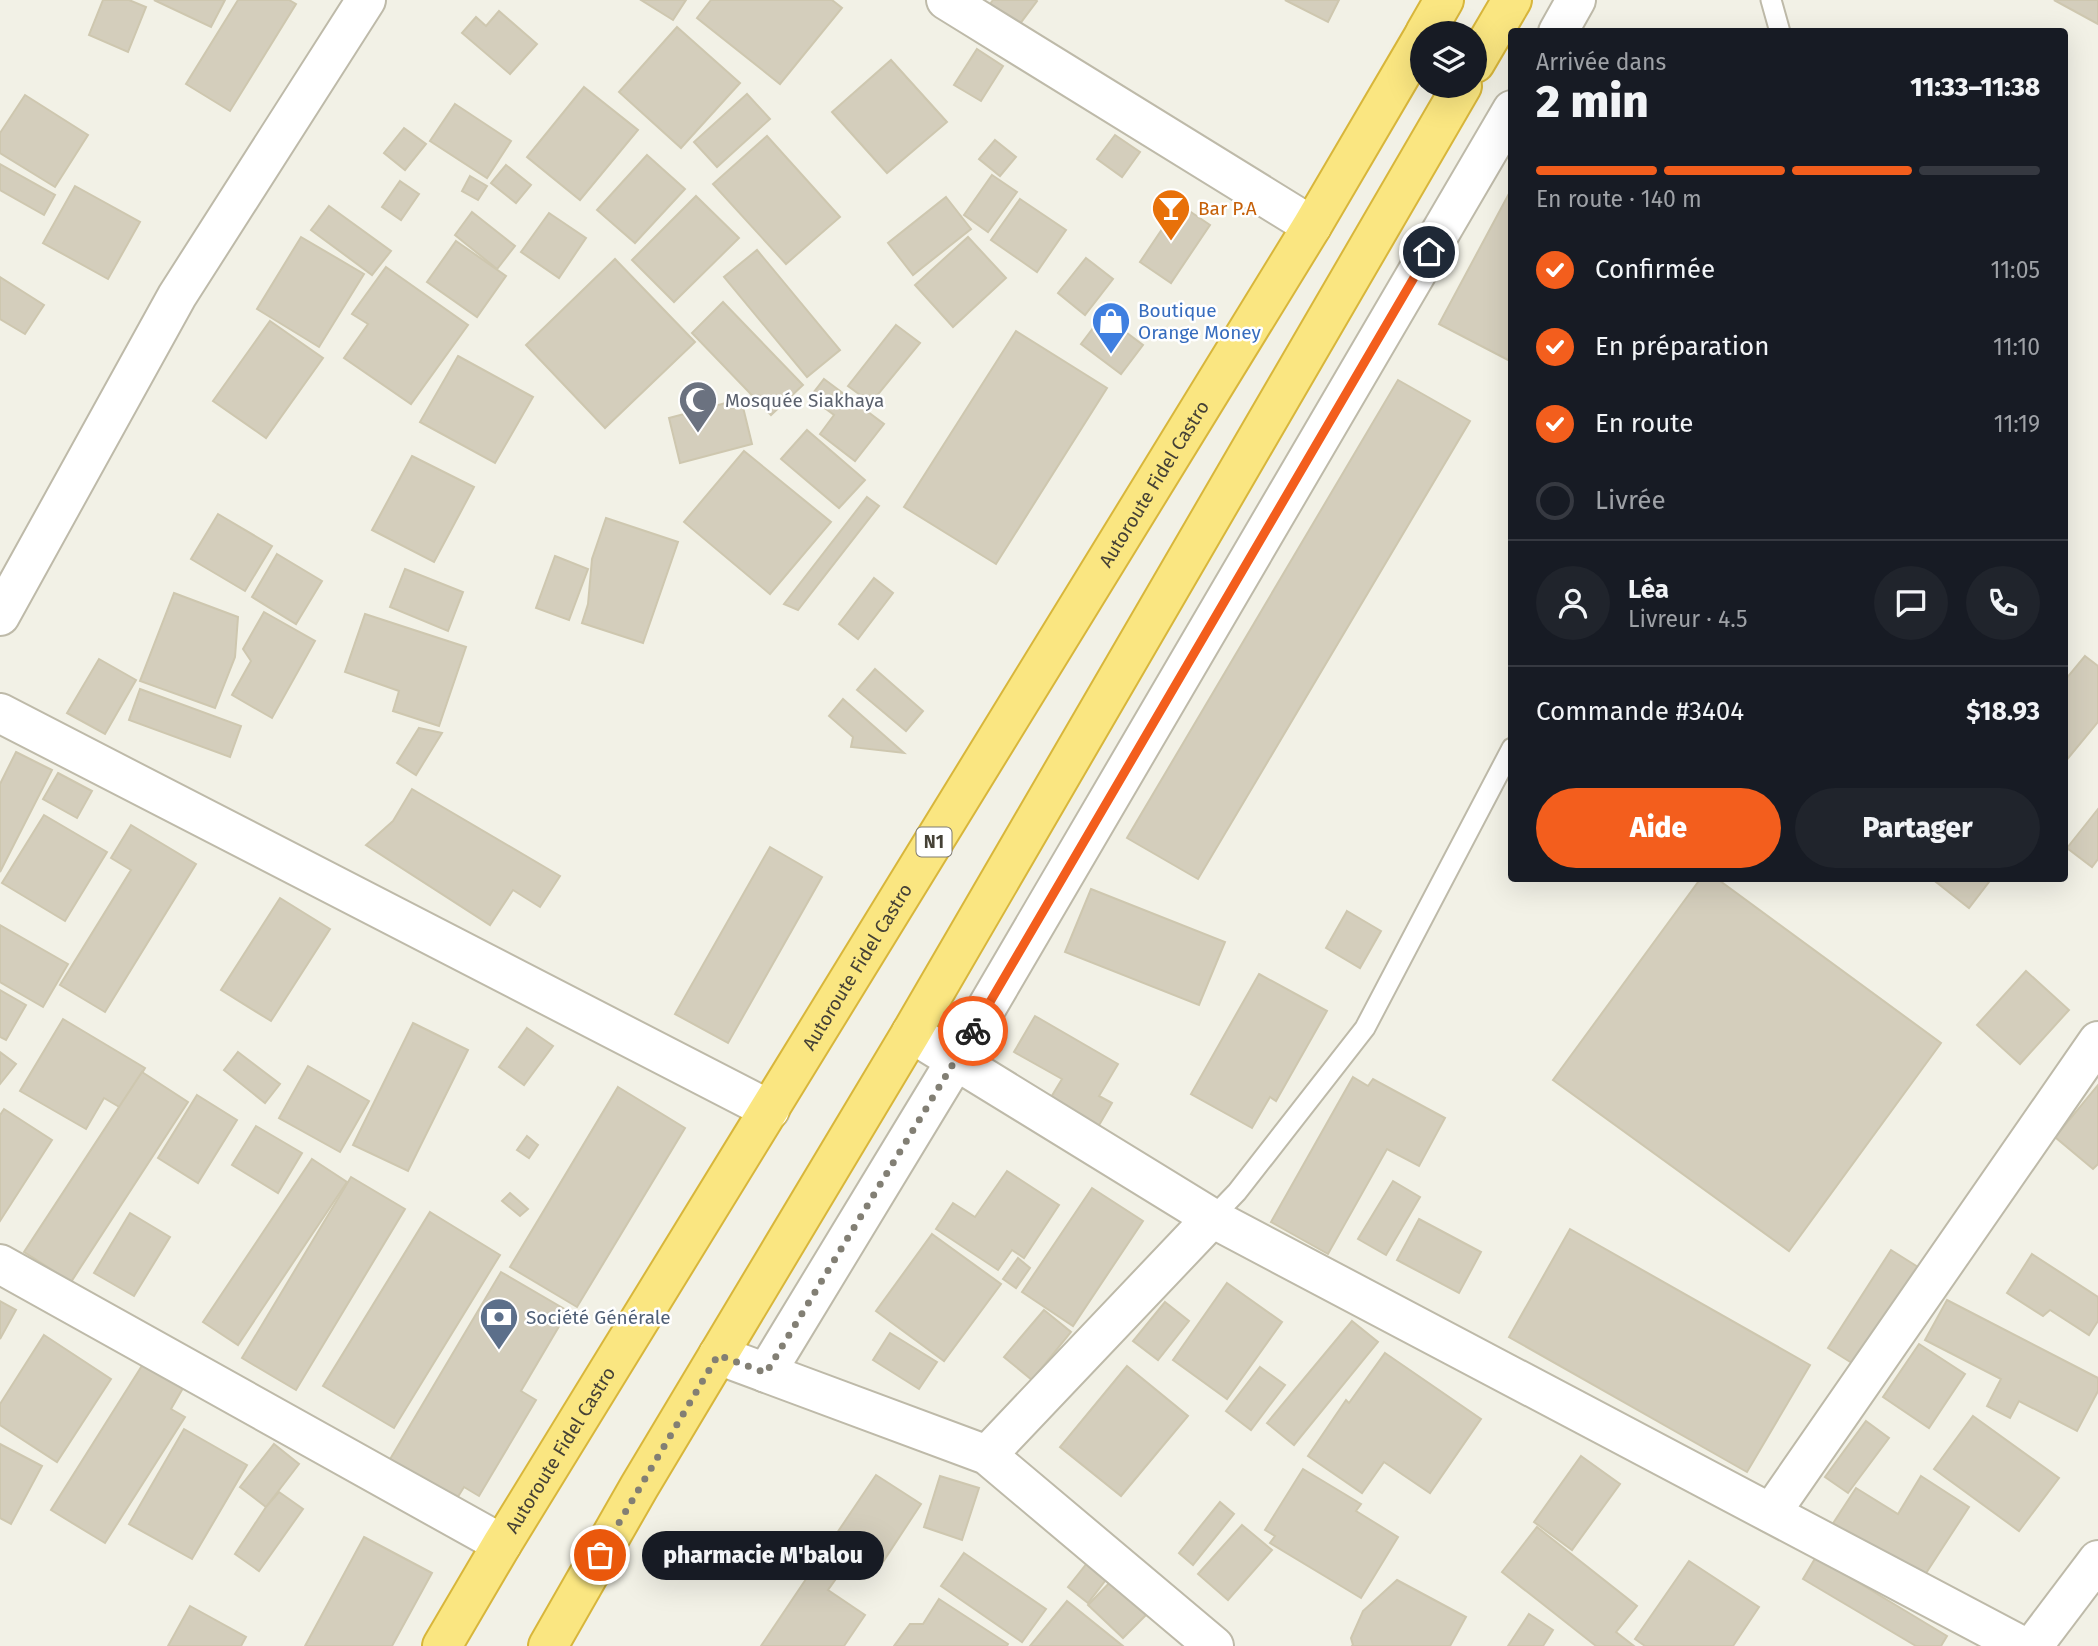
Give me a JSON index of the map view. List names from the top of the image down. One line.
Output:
{"streets":{"highway":["Autoroute Fidel Castro","N1"]},"places":{"bar":["Bar P.A"],"shop":["Boutique Orange Money"],"mosque":["Mosquée Siakhaya"],"bank":["Société Générale"],"other":["pharmacie M'balou"]},"page":{"heading":["2 min","Arrivée dans","11:33–11:38"],"panel":["Léa","Livreur · 4.5","Commande #3404","$18.93"],"bar":"En route · 140 m","list":[["Confirmée","11:05"],["En préparation","11:10"],["En route","11:19"],"Livrée"],"buttons":["Aide","Partager"],"bubble":"pharmacie M'balou"}}
